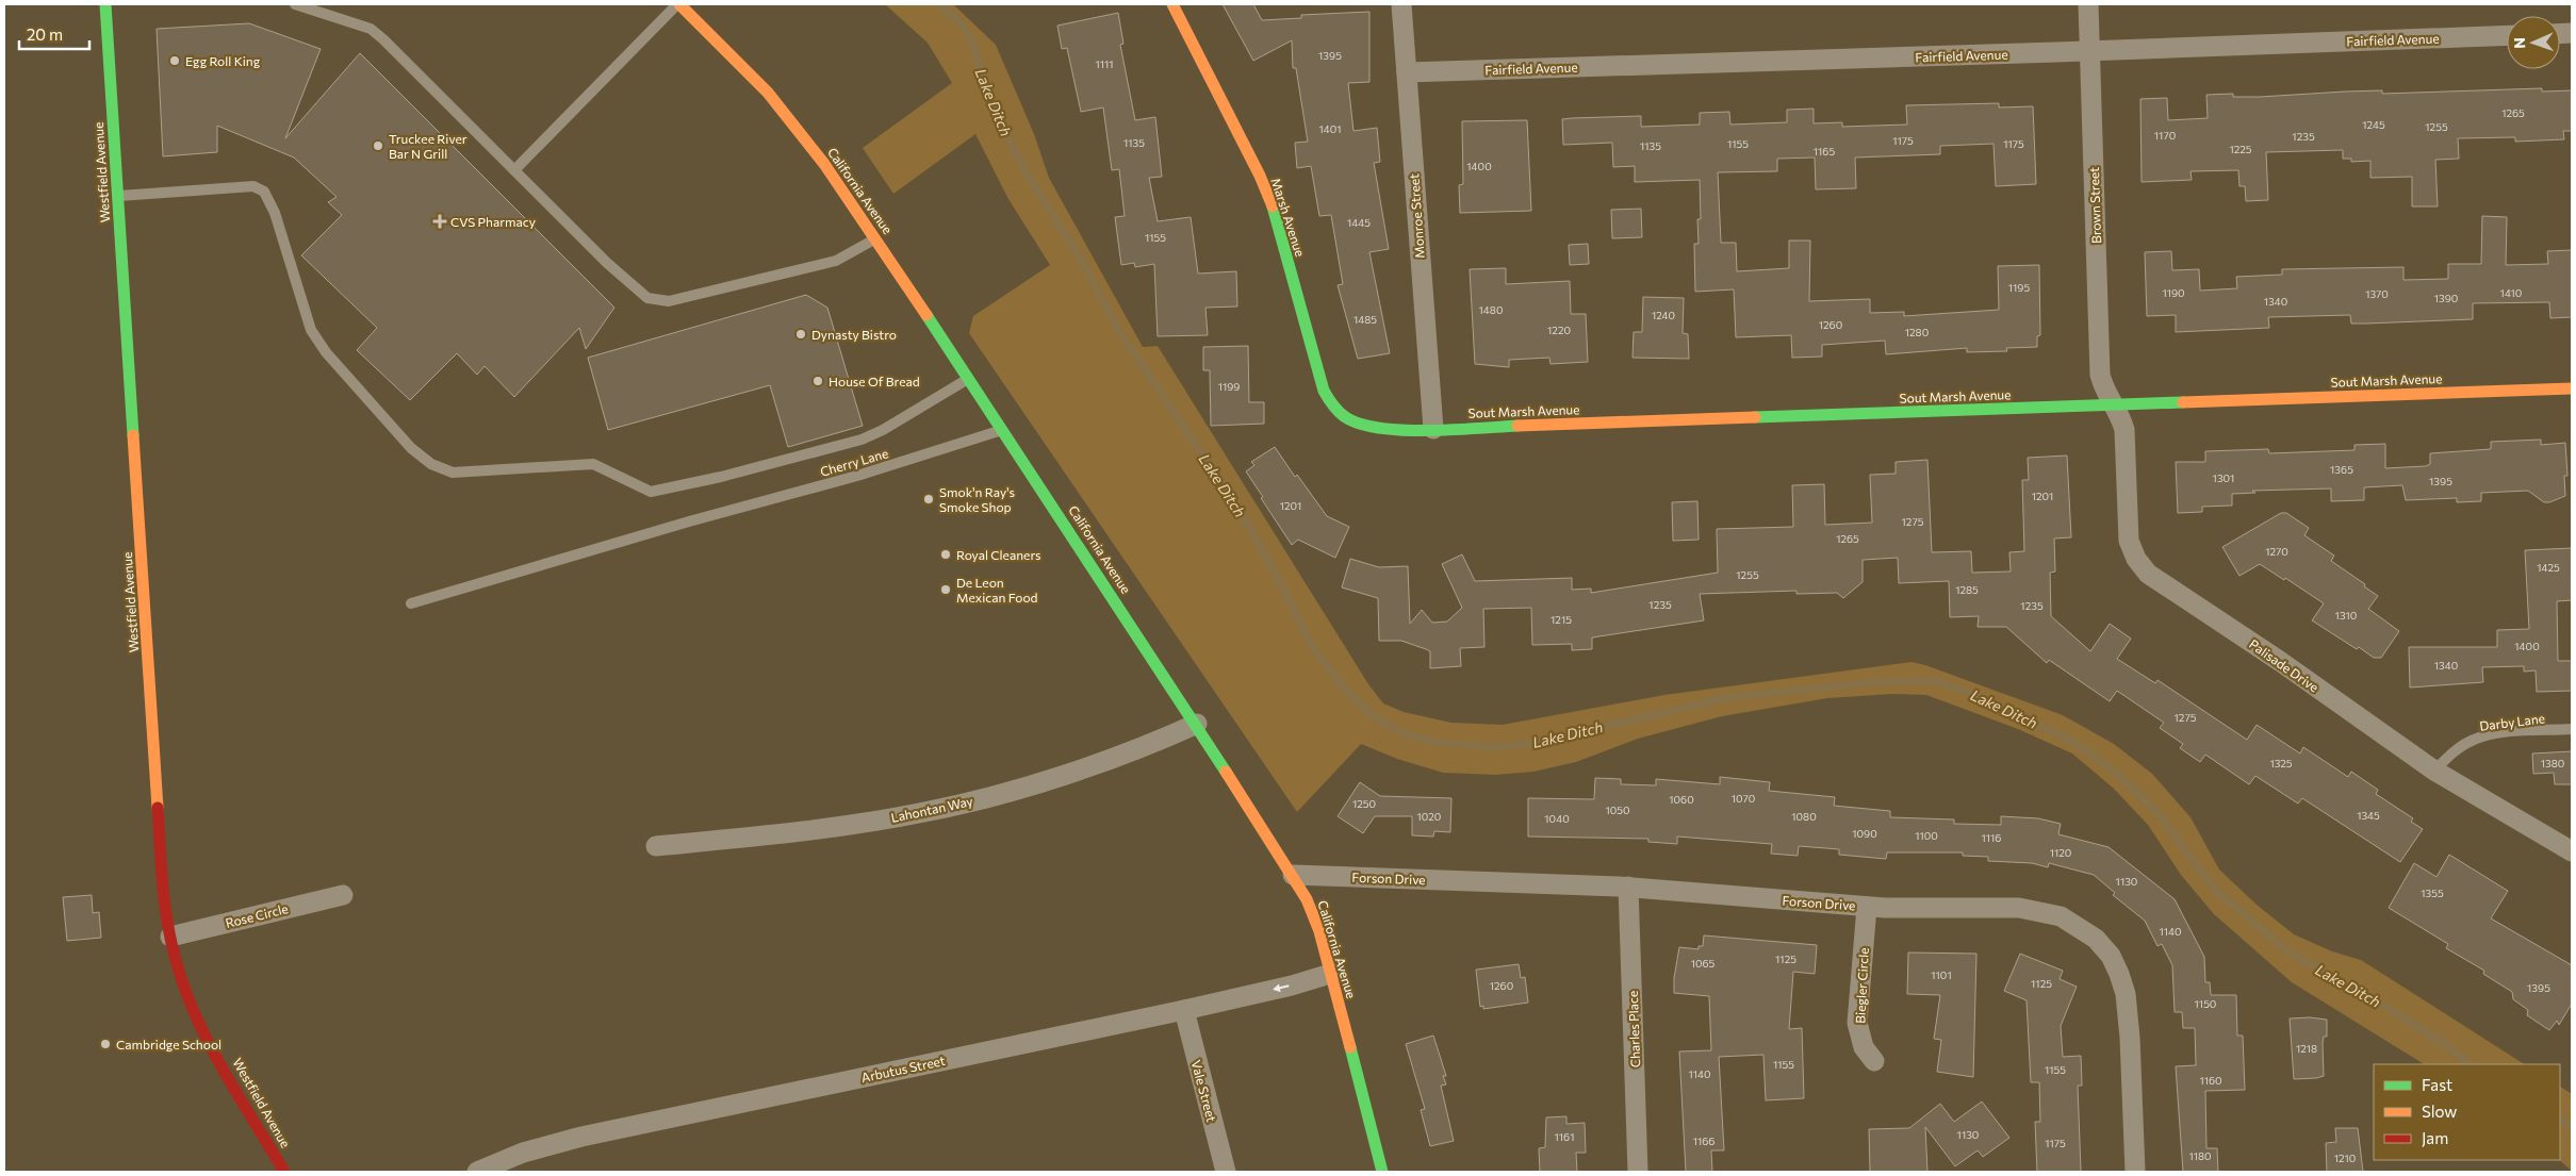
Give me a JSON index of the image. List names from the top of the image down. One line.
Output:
{"streets":{"street":["Fairfield Avenue","Westfield Avenue","California Avenue","Brown Street","Monroe Street","Marsh Avenue","Sout Marsh Avenue","Palisade Drive","Lahontan Way","Forson Drive","Rose Circle","Biegler Circle","Charles Place","Arbutus Street","Vale Street"],"lane":["Cherry Lane","Darby Lane"]},"crossings":[["Fairfield Avenue","Brown Street"],["Fairfield Avenue","Monroe Street"],["Westfield Avenue","Rose Circle"],["California Avenue","Cherry Lane"],["California Avenue","Lahontan Way"],["California Avenue","Forson Drive"],["California Avenue","Arbutus Street"],["Brown Street","Sout Marsh Avenue"],["Brown Street","Palisade Drive"],["Monroe Street","Sout Marsh Avenue"],["Marsh Avenue","Sout Marsh Avenue"],["Sout Marsh Avenue","Palisade Drive"],["Palisade Drive","Darby Lane"],["Forson Drive","Biegler Circle"],["Forson Drive","Charles Place"],["Arbutus Street","Vale Street"]],"water":["Lake Ditch"],"places":{"other":["Egg Roll King","Truckee River Bar N Grill","Dynasty Bistro","House Of Bread","Smok'n Ray's Smoke Shop","Royal Cleaners","De Leon Mexican Food","Cambridge School"],"health":["CVS Pharmacy"]},"house_numbers":["1395","1111","1265","1245","1255","1401","1170","1235","1175","1135","1155","1175","1135","1225","1165","1400","1445","1155","1195","1190","1410","1370","1390","1340","1480","1240","1485","1260","1220","1280","1199","1365","1301","1395","1201","1201","1275","1265","1270","1425","1255","1285","1235","1235","1310","1215","1400","1340","1275","1325","1380","1070","1060","1250","1050","1345","1020","1080","1040","1090","1100","1116","1120","1130","1355","1140","1125","1065","1101","1125","1260","1395","1150","1218","1155","1155","1140","1160","1130","1161","1166","1175","1180","1210"],"legend":["Fast","Slow","Jam"],"scale_bar":"20 m","north":"left"}
